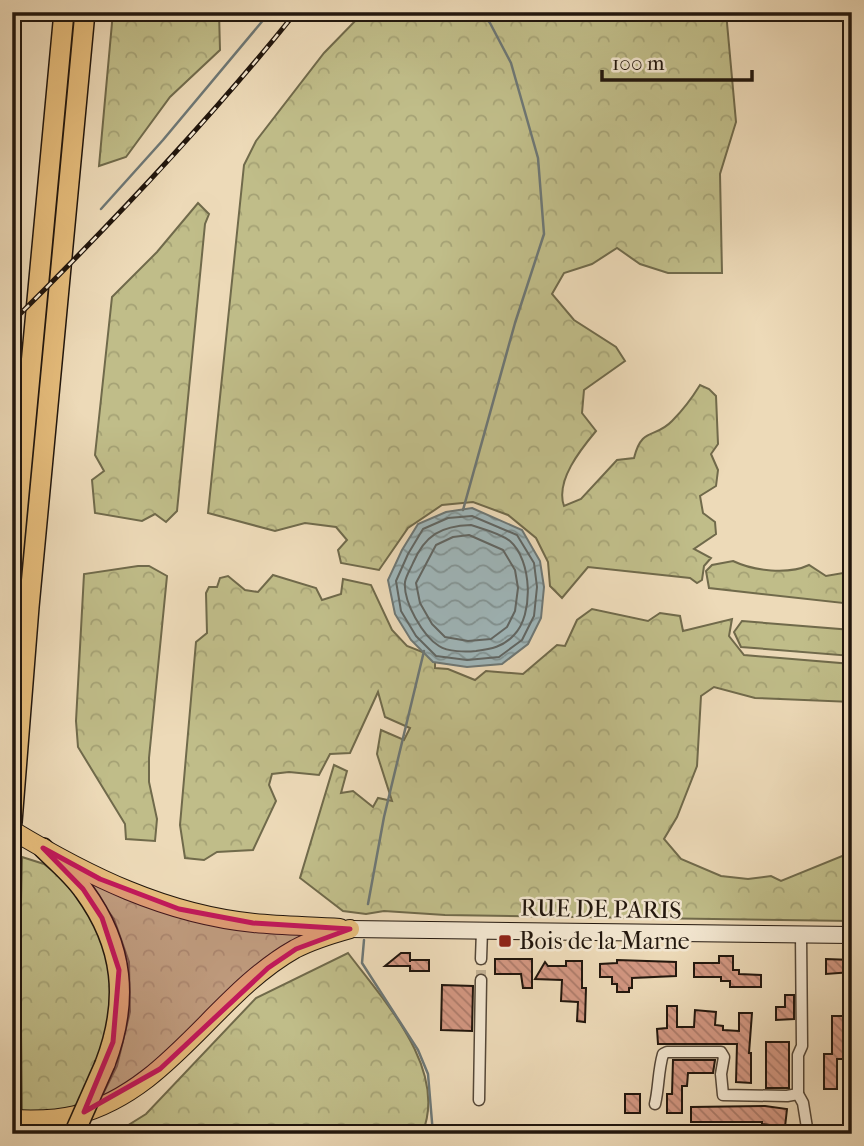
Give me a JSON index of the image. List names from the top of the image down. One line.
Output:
{"streets":{"main road":["RUE DE PARIS"]},"places":{"transit":["Bois de la Marne"]},"scale_bar":"100 m"}
